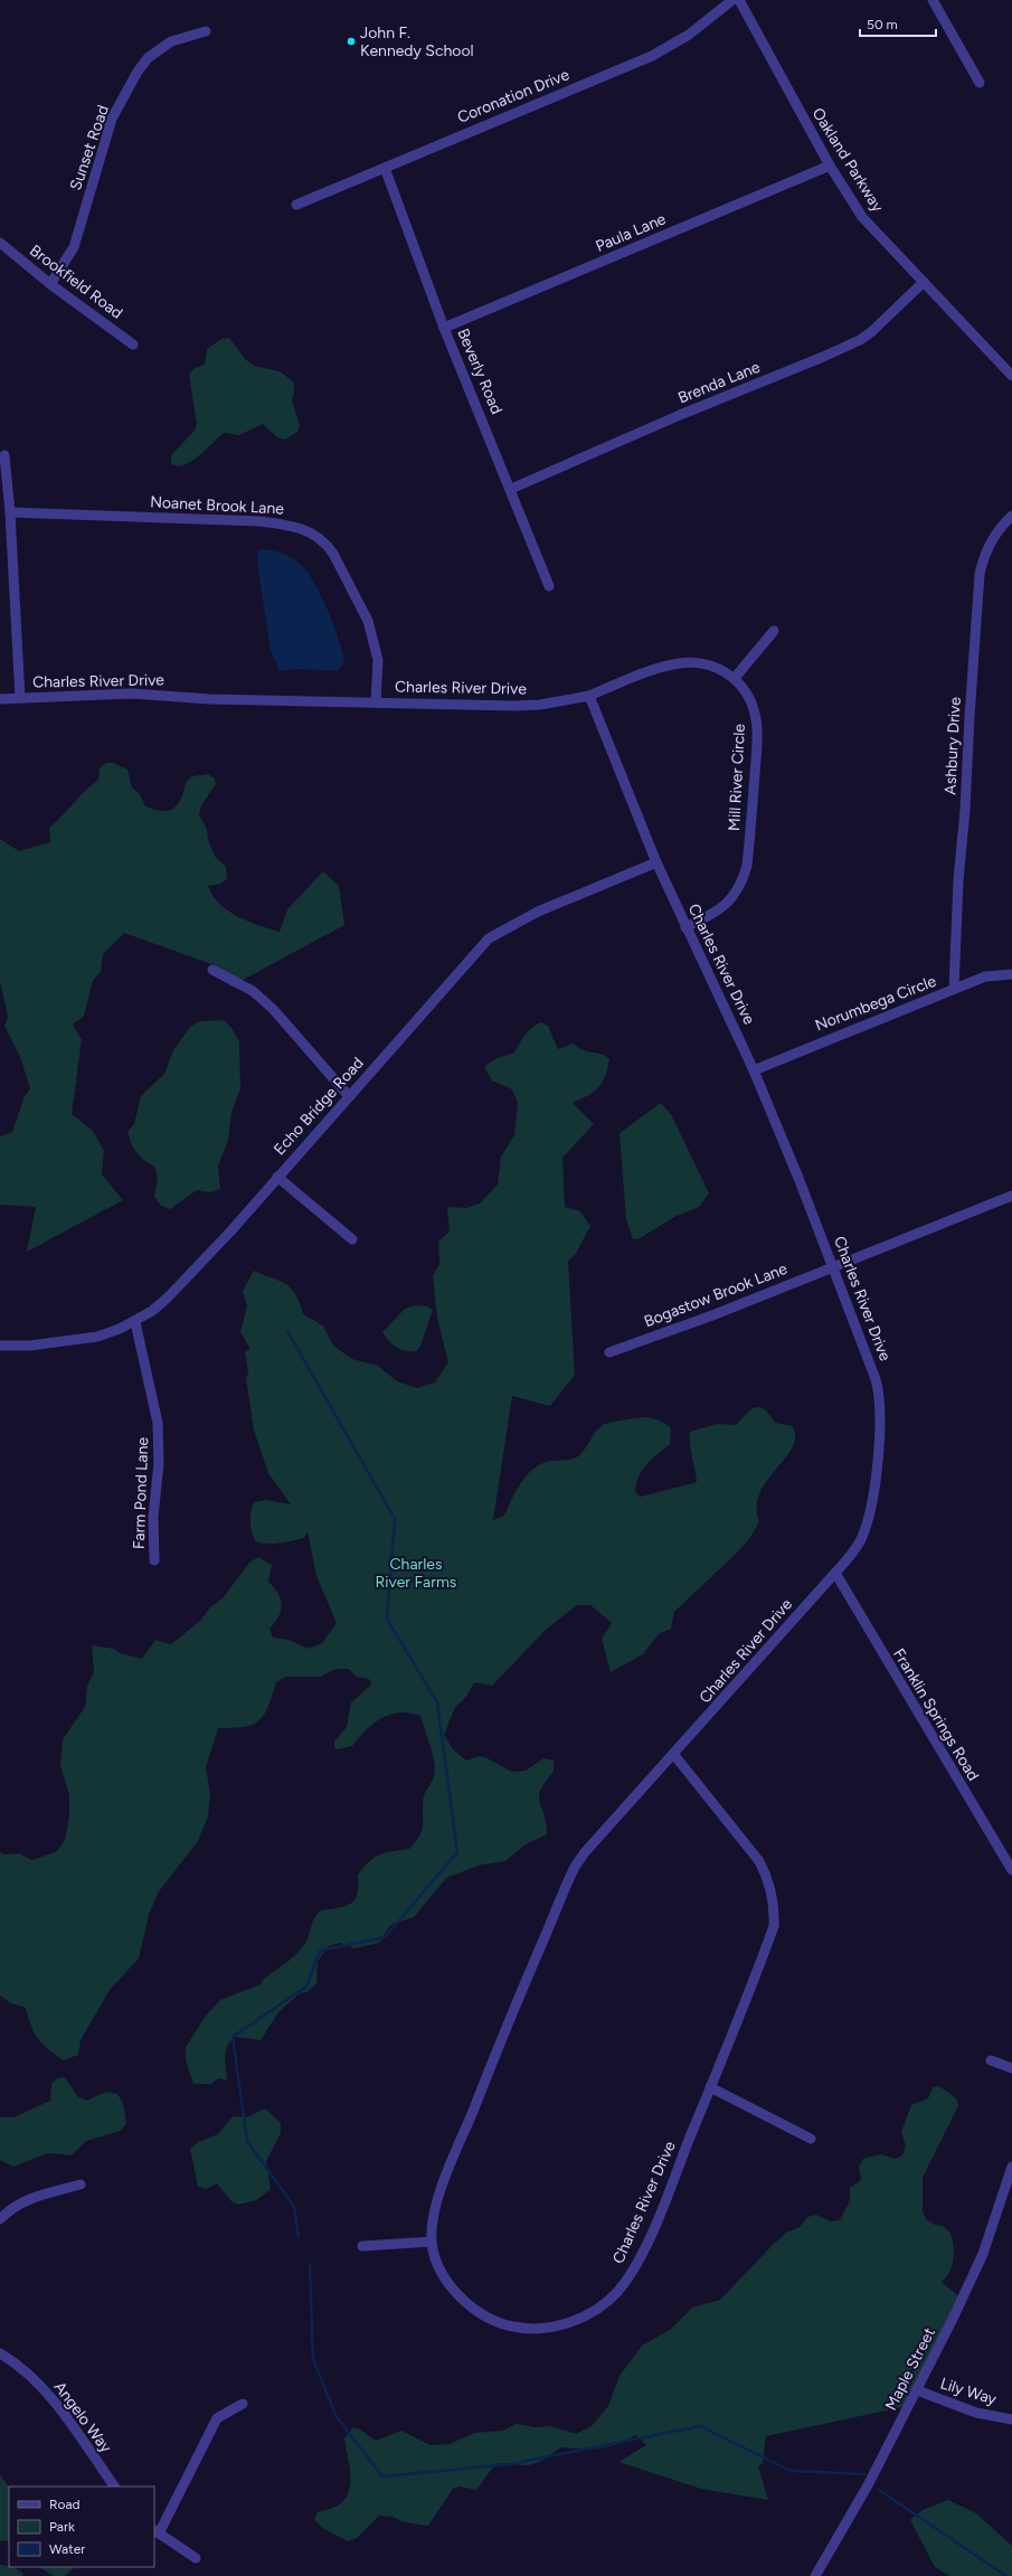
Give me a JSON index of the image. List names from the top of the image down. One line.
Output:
{"streets":{"street":["Coronation Drive","Sunset Road","Oakland Parkway","Paula Lane","Brookfield Road","Beverly Road","Brenda Lane","Noanet Brook Lane","Charles River Drive","Ashbury Drive","Mill River Circle","Norumbega Circle","Echo Bridge Road","Bogastow Brook Lane","Farm Pond Lane","Franklin Springs Road","Maple Street","Lily Way","Angelo Way"]},"crossings":[["Coronation Drive","Beverly Road"],["Sunset Road","Brookfield Road"],["Oakland Parkway","Paula Lane"],["Oakland Parkway","Brenda Lane"],["Paula Lane","Beverly Road"],["Beverly Road","Brenda Lane"],["Noanet Brook Lane","Charles River Drive"],["Charles River Drive","Mill River Circle"],["Charles River Drive","Norumbega Circle"],["Charles River Drive","Echo Bridge Road"],["Charles River Drive","Bogastow Brook Lane"],["Charles River Drive","Franklin Springs Road"],["Ashbury Drive","Norumbega Circle"],["Echo Bridge Road","Farm Pond Lane"],["Maple Street","Lily Way"]],"parks":["Charles River Farms"],"places":["John F. Kennedy School"],"legend":["Road","Park","Water"],"scale_bar":"50 m"}
